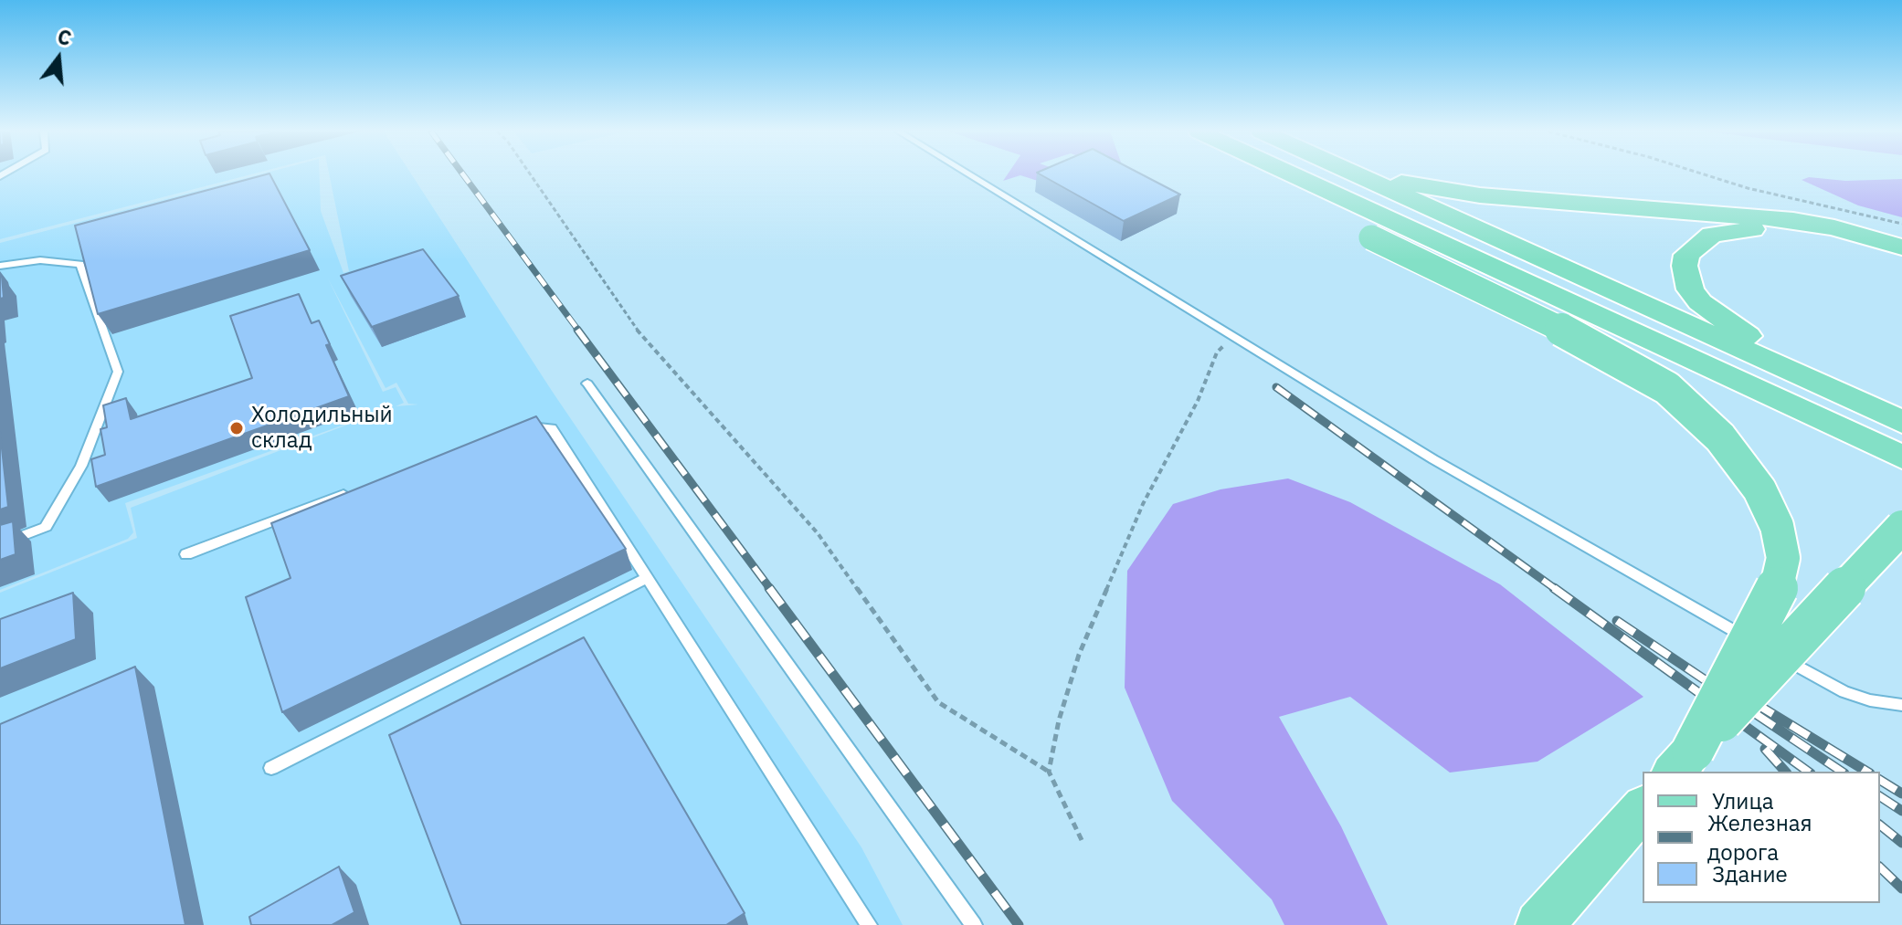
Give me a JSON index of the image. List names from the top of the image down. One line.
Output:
{"places":["Холодильный склад"],"legend":["Улица","Железная дорога","Здание"],"north":"top"}
